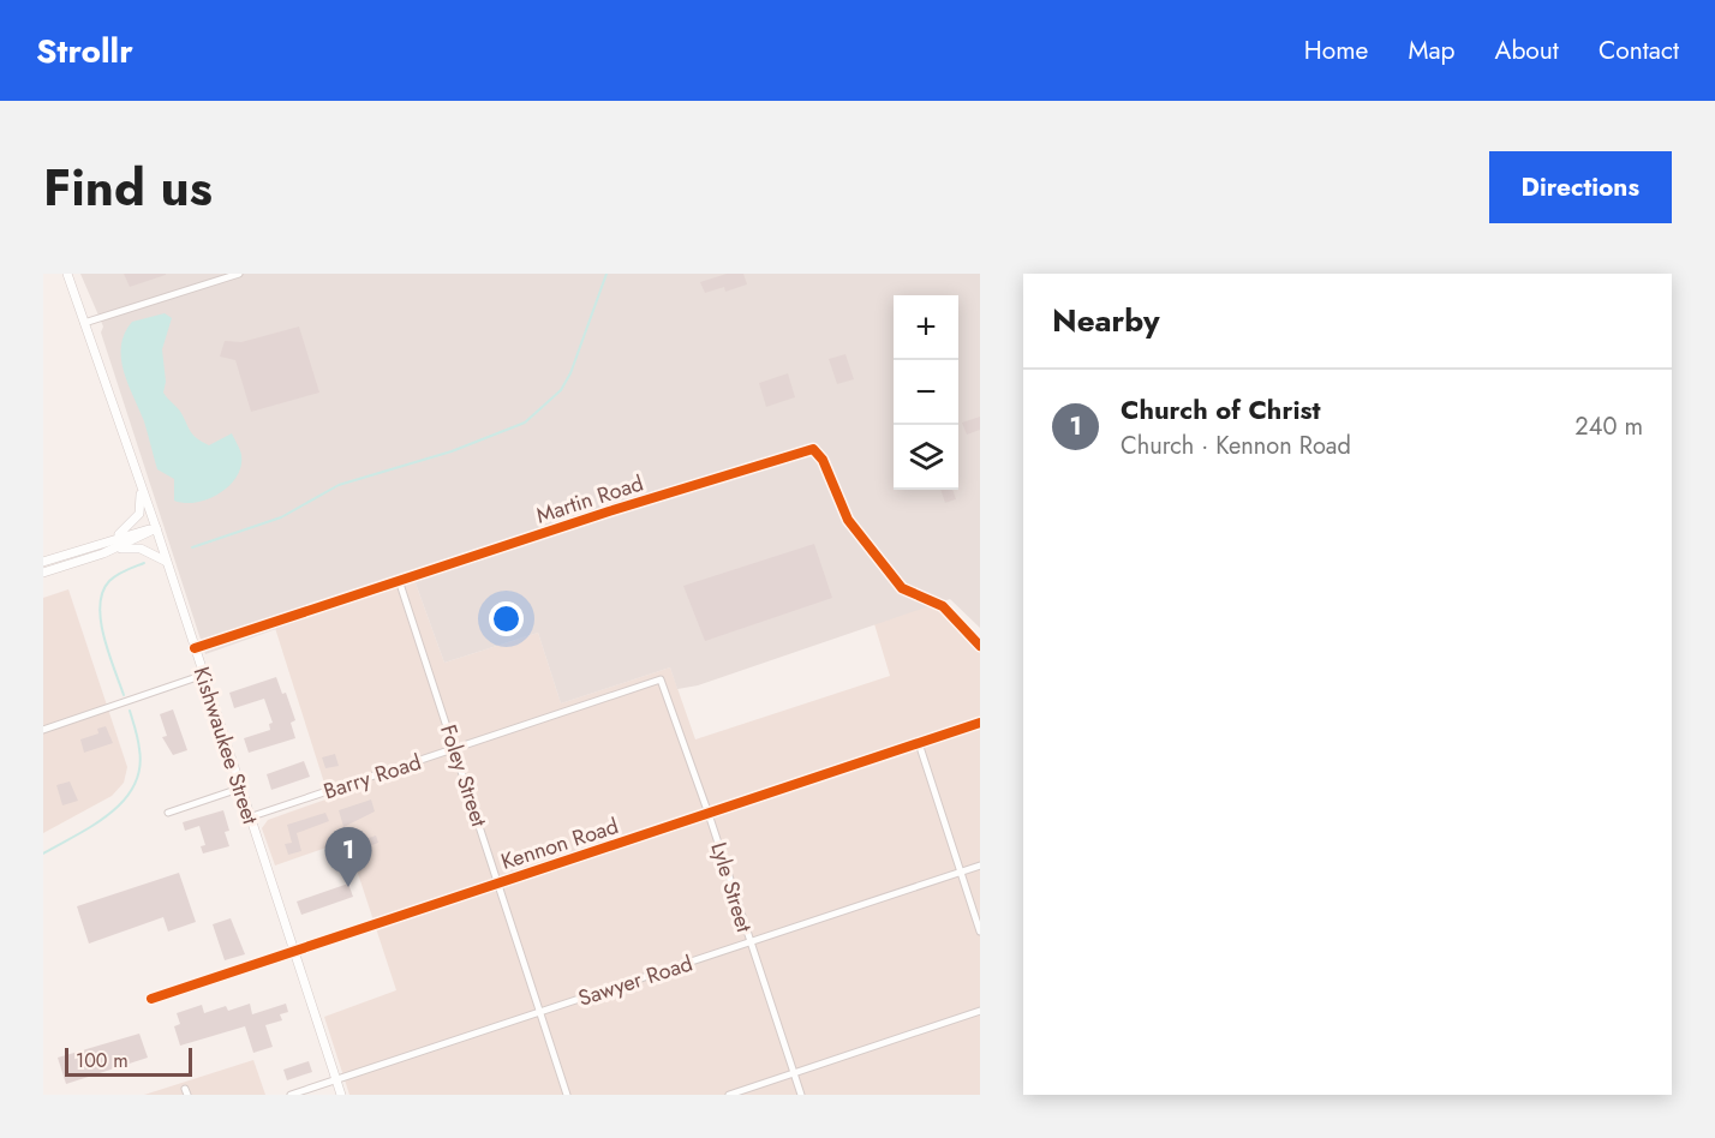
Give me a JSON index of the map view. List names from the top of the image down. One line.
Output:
{"streets":{"street":["Martin Road","Kishwaukee Street","Foley Street","Barry Road","Kennon Road","Lyle Street","Sawyer Road"]},"crossings":[["Martin Road","Kishwaukee Street"],["Martin Road","Foley Street"],["Kishwaukee Street","Barry Road"],["Kishwaukee Street","Kennon Road"],["Kishwaukee Street","Sawyer Road"],["Foley Street","Barry Road"],["Foley Street","Kennon Road"],["Foley Street","Sawyer Road"],["Barry Road","Lyle Street"],["Kennon Road","Lyle Street"],["Lyle Street","Sawyer Road"]],"scale_bar":"100 m","page":{"header":"Strollr","nav":["Home","Map","About","Contact"],"title":"Find us","buttons":"Directions","heading":"Nearby","map_buttons":["+","−"],"list":[{"mark":"1","name":"Church of Christ","note":"Church · Kennon Road","value":"240 m"}],"pins":"1","scale":"100 m"}}
